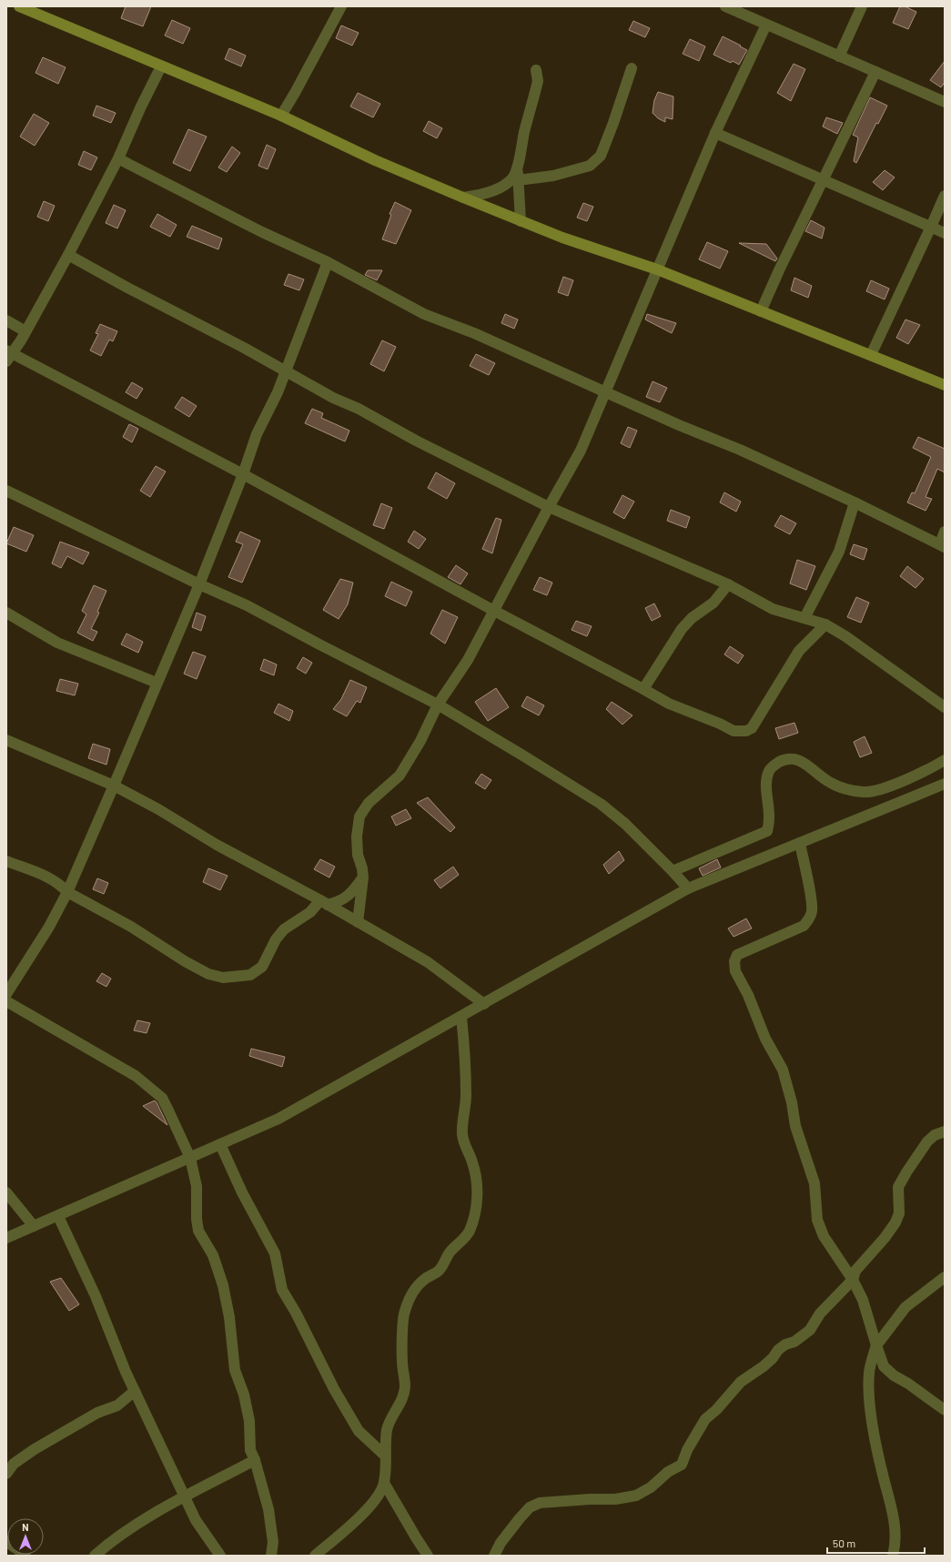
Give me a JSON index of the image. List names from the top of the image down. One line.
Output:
{"scale_bar":"50 m","north":"top"}
